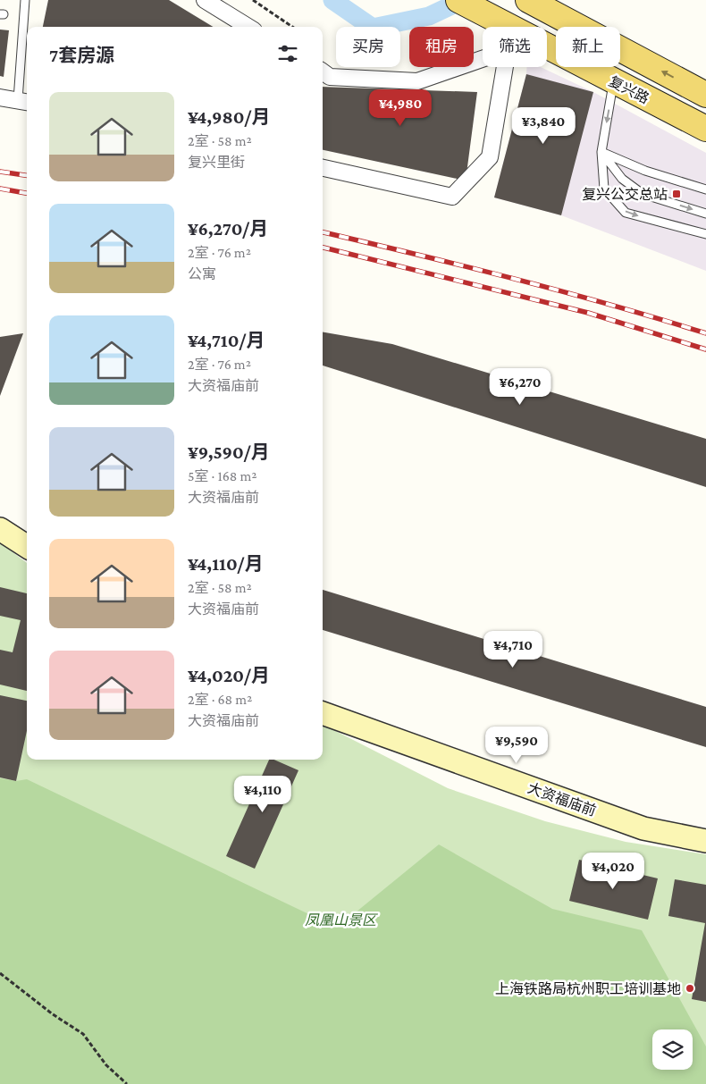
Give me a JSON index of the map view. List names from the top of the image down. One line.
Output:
{"streets":{"main road":["复兴路"],"street":["大资福庙前"]},"parks":["凤凰山景区"],"places":{"transit":["复兴公交总站"],"other":["上海铁路局杭州职工培训基地"]},"page":{"chip":["买房","租房","筛选","新上"],"heading":"7套房源","list":[{"name":"¥4,980/月","note":"2室 · 58 m² · 复兴里街"},{"name":"¥6,270/月","note":"2室 · 76 m² · 公寓"},{"name":"¥4,710/月","note":"2室 · 76 m² · 大资福庙前"},{"name":"¥9,590/月","note":"5室 · 168 m² · 大资福庙前"},{"name":"¥4,110/月","note":"2室 · 58 m² · 大资福庙前"},{"name":"¥4,020/月","note":"2室 · 68 m² · 大资福庙前"}],"price":["¥4,980","¥3,840","¥6,270","¥4,710","¥9,590","¥4,110","¥4,020"]}}
